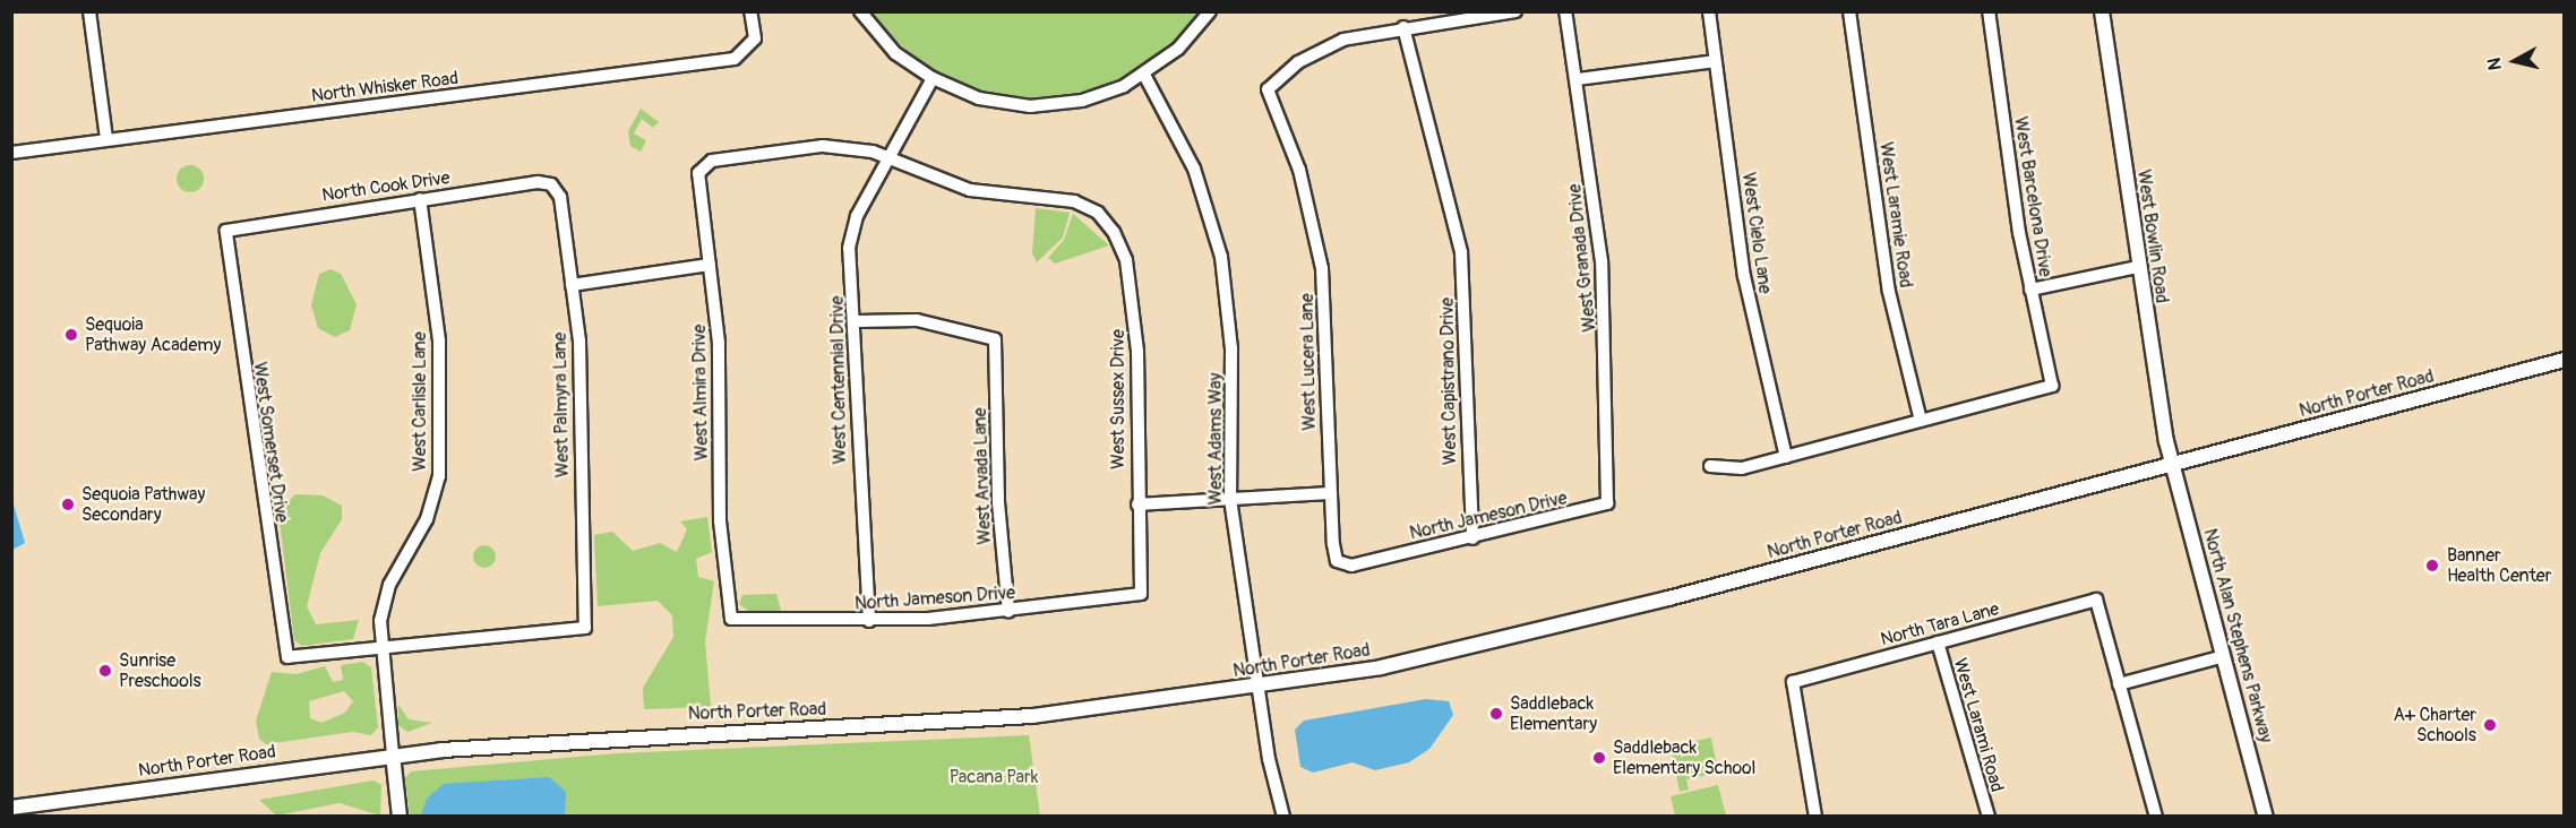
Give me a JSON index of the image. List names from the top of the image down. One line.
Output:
{"streets":{"street":["North Whisker Road","North Cook Drive","West Barcelona Drive","West Laramie Road","West Cielo Lane","West Bowlin Road","West Granada Drive","West Lucera Lane","West Centennial Drive","West Capistrano Drive","West Almira Drive","North Porter Road","West Sussex Drive","West Carlisle Lane","West Palmyra Lane","West Adams Way","West Somerset Drive","West Arvada Lane","North Jameson Drive","North Tara Lane","North Alan Stephens Parkway","West Larami Road"]},"crossings":[["North Cook Drive","West Carlisle Lane"],["North Cook Drive","West Palmyra Lane"],["North Cook Drive","West Somerset Drive"],["West Barcelona Drive","West Laramie Road"],["West Bowlin Road","North Porter Road"],["West Bowlin Road","North Alan Stephens Parkway"],["West Granada Drive","North Jameson Drive"],["West Lucera Lane","West Capistrano Drive"],["West Lucera Lane","North Jameson Drive"],["West Centennial Drive","West Almira Drive"],["West Centennial Drive","West Sussex Drive"],["West Centennial Drive","West Arvada Lane"],["West Centennial Drive","North Jameson Drive"],["West Capistrano Drive","North Jameson Drive"],["West Almira Drive","West Sussex Drive"],["West Almira Drive","North Jameson Drive"],["North Porter Road","West Carlisle Lane"],["North Porter Road","West Adams Way"],["North Porter Road","North Alan Stephens Parkway"],["West Sussex Drive","North Jameson Drive"],["West Carlisle Lane","West Palmyra Lane"],["West Carlisle Lane","West Somerset Drive"],["West Palmyra Lane","West Somerset Drive"],["West Arvada Lane","North Jameson Drive"],["North Tara Lane","West Larami Road"]],"parks":["Pacana Park"],"places":["Sequoia Pathway Academy","Sequoia Pathway Secondary","Banner Health Center","Sunrise Preschools","Saddleback Elementary","A+ Charter Schools","Saddleback Elementary School"],"north":"left"}
